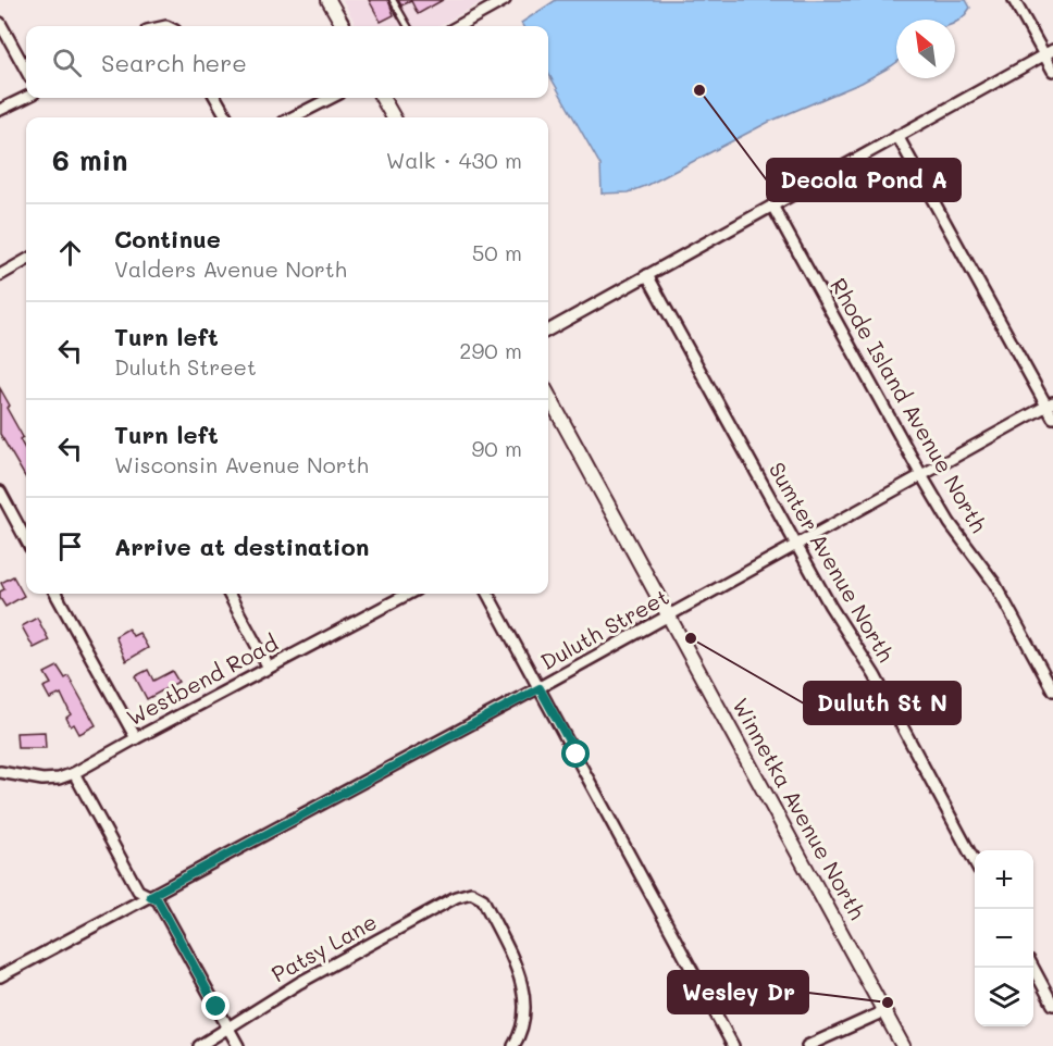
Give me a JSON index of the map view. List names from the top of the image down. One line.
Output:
{"streets":{"main road":["Winnetka Avenue North"],"street":["Rhode Island Avenue North","Sumter Avenue North","Duluth Street","Westbend Road","Patsy Lane"]},"crossings":[["Rhode Island Avenue North","Duluth Street"],["Sumter Avenue North","Duluth Street"],["Duluth Street","Winnetka Avenue North"]],"places":["Decola Pond A","Duluth St N","Wesley Dr"],"north":"top left","page":{"search":"Search here","heading":["6 min","Walk · 430 m"],"list":[["Continue","Valders Avenue North","50 m"],["Turn left","Duluth Street","290 m"],["Turn left","Wisconsin Avenue North","90 m"],"Arrive at destination"],"map_buttons":["+","−"]}}
